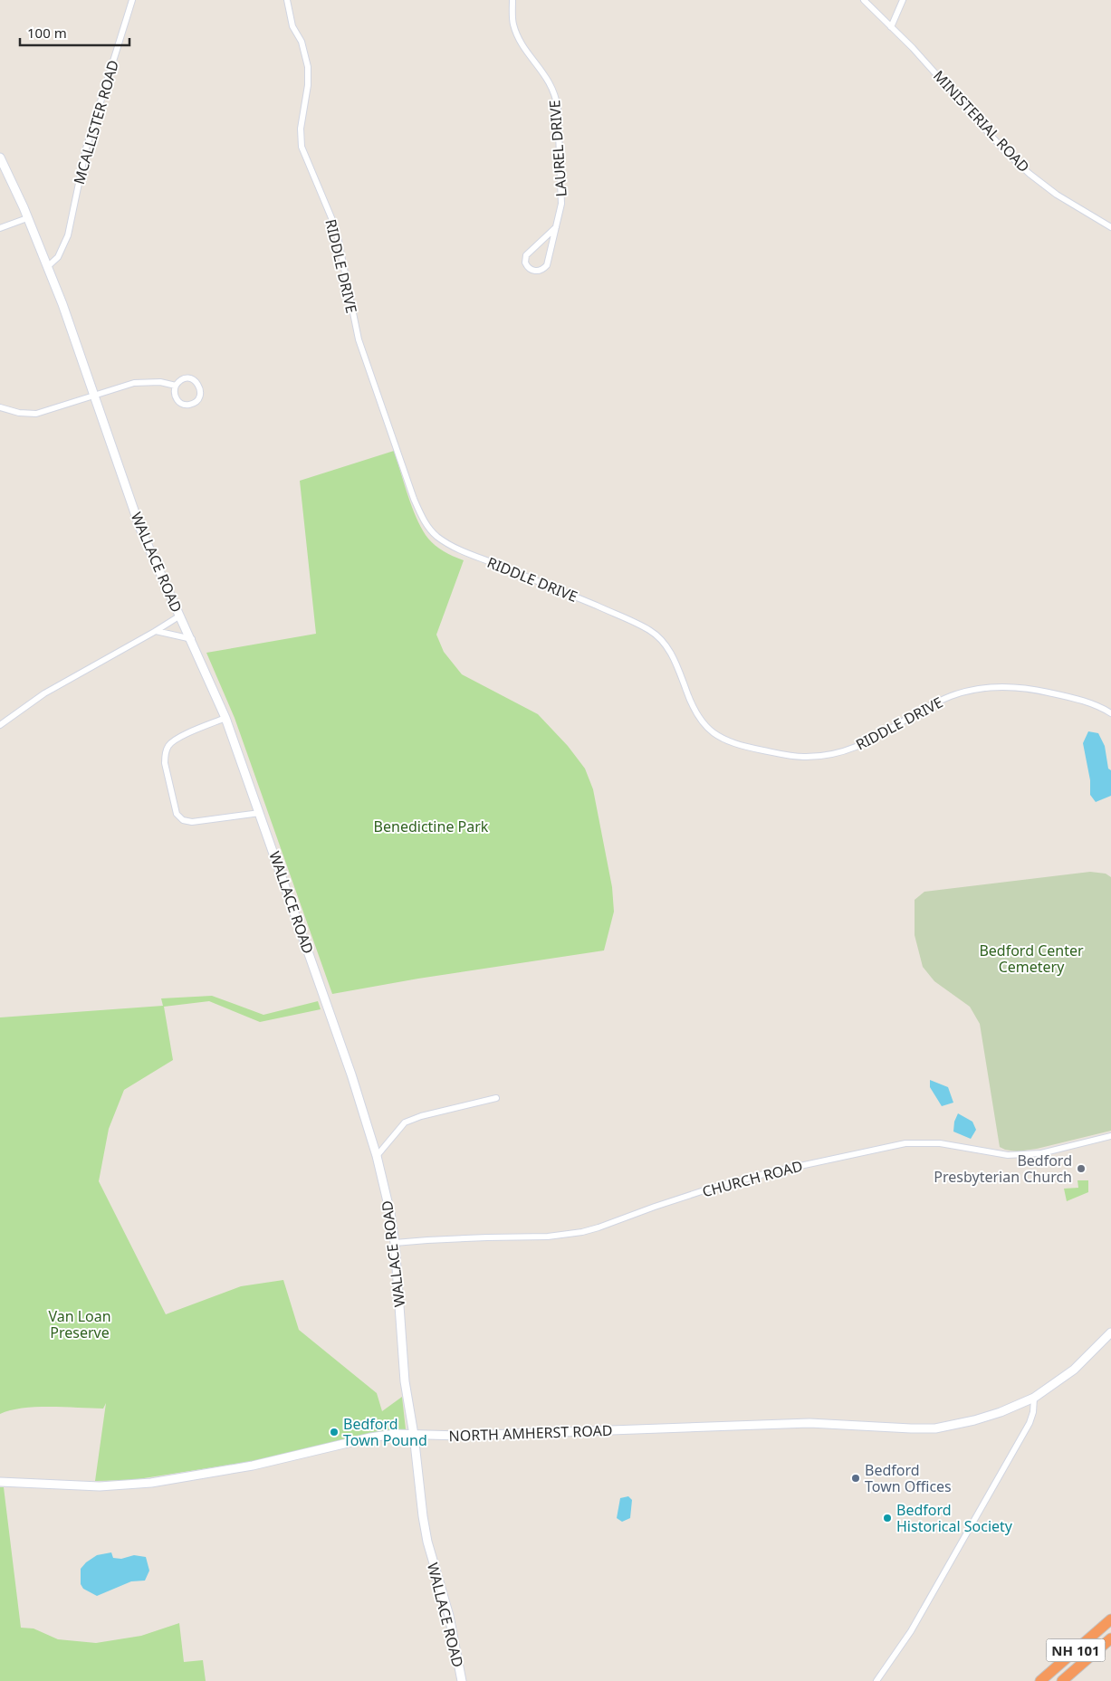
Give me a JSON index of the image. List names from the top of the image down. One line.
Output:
{"streets":{"highway":["NH 101"],"street":["MINISTERIAL ROAD","MCALLISTER ROAD","LAUREL DRIVE","RIDDLE DRIVE","WALLACE ROAD","CHURCH ROAD","NORTH AMHERST ROAD"]},"crossings":[["MCALLISTER ROAD","WALLACE ROAD"],["WALLACE ROAD","CHURCH ROAD"],["WALLACE ROAD","NORTH AMHERST ROAD"]],"parks":["Benedictine Park","Bedford Center Cemetery","Van Loan Preserve"],"places":["Bedford Presbyterian Church","Bedford Town Pound","Bedford Town Offices","Bedford Historical Society"],"scale_bar":"100 m"}
